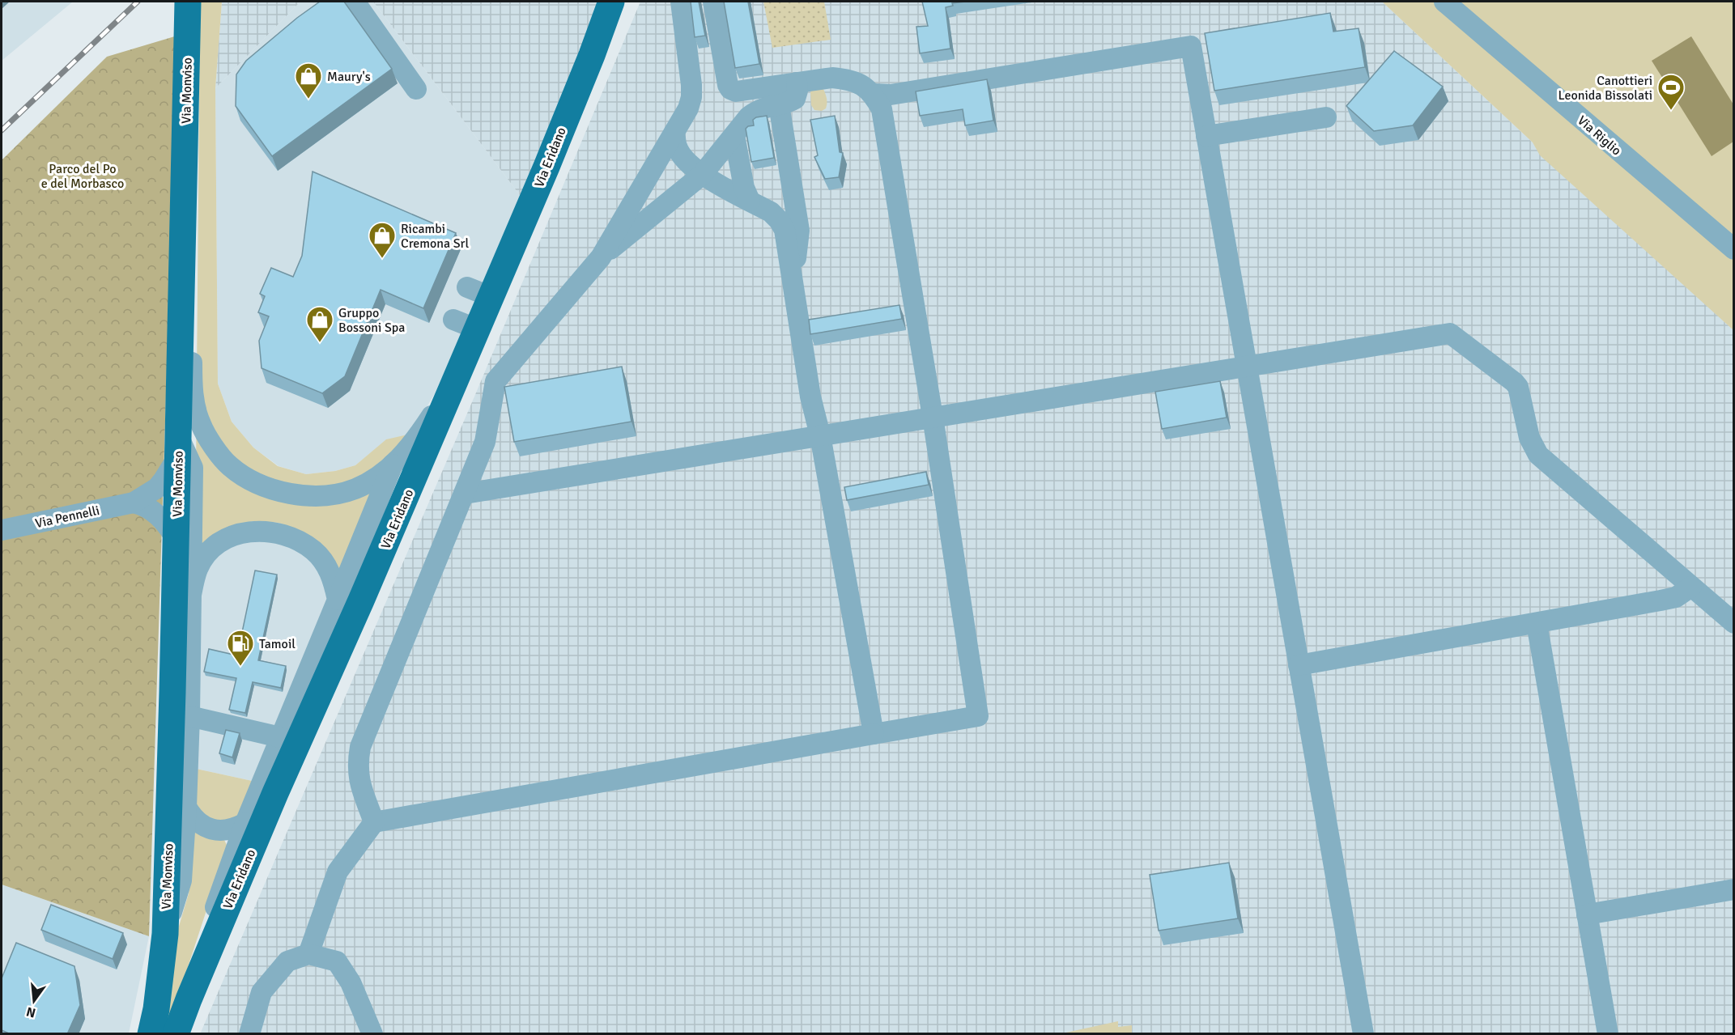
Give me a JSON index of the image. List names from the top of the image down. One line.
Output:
{"streets":{"main road":["Via Monviso","Via Eridano"],"street":["Via Riglio","Via Pennelli"]},"crossings":[["Via Monviso","Via Pennelli"]],"parks":["Parco del Po e del Morbasco"],"places":{"shop":["Maury's","Ricambi Cremona Srl","Gruppo Bossoni Spa"],"sports":["Canottieri Leonida Bissolati"],"fuel station":["Tamoil"]},"north":"bottom"}
